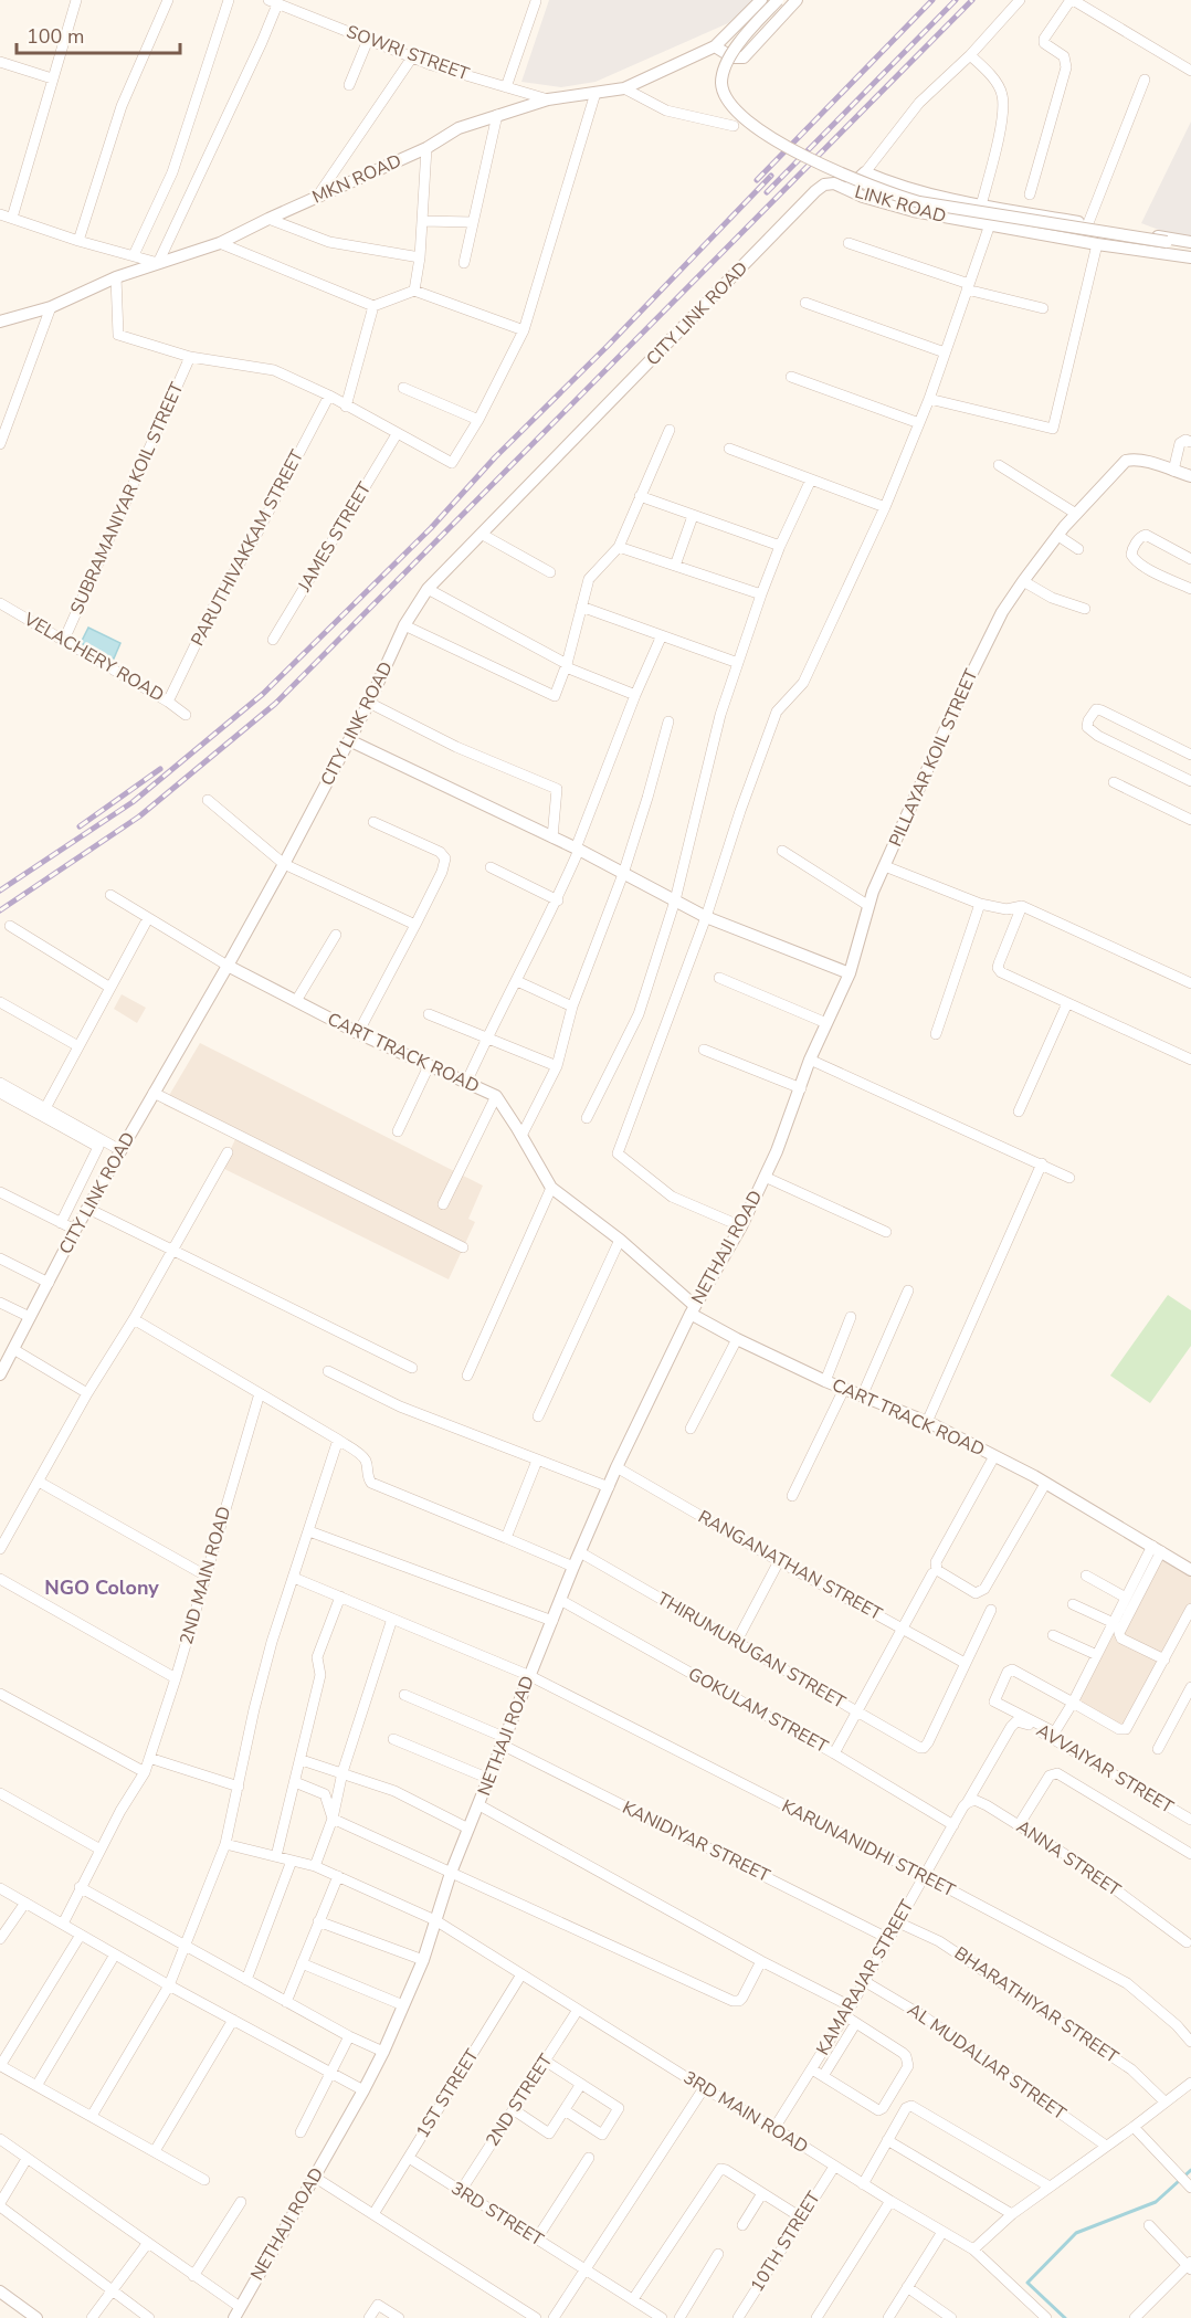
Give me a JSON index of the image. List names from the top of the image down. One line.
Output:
{"streets":{"street":["SOWRI STREET","MKN ROAD","LINK ROAD","CITY LINK ROAD","SUBRAMANIYAR KOIL STREET","JAMES STREET","PARUTHIVAKKAM STREET","VELACHERY ROAD","PILLAYAR KOIL STREET","CART TRACK ROAD","NETHAJI ROAD","RANGANATHAN STREET","2ND MAIN ROAD","THIRUMURUGAN STREET","GOKULAM STREET","AVVAIYAR STREET","KANIDIYAR STREET","KARUNANIDHI STREET","ANNA STREET","KAMARAJAR STREET","BHARATHIYAR STREET","AL MUDALIAR STREET","1ST STREET","2ND STREET","3RD MAIN ROAD","3RD STREET","10TH STREET"]},"crossings":[["SOWRI STREET","MKN ROAD"],["LINK ROAD","CITY LINK ROAD"],["CITY LINK ROAD","CART TRACK ROAD"],["SUBRAMANIYAR KOIL STREET","VELACHERY ROAD"],["PARUTHIVAKKAM STREET","VELACHERY ROAD"],["PILLAYAR KOIL STREET","NETHAJI ROAD"],["CART TRACK ROAD","NETHAJI ROAD"],["NETHAJI ROAD","RANGANATHAN STREET"],["NETHAJI ROAD","THIRUMURUGAN STREET"],["NETHAJI ROAD","GOKULAM STREET"],["NETHAJI ROAD","KANIDIYAR STREET"],["NETHAJI ROAD","KARUNANIDHI STREET"],["NETHAJI ROAD","3RD MAIN ROAD"],["RANGANATHAN STREET","THIRUMURUGAN STREET"],["GOKULAM STREET","KAMARAJAR STREET"],["AVVAIYAR STREET","ANNA STREET"],["KANIDIYAR STREET","KAMARAJAR STREET"],["KARUNANIDHI STREET","KAMARAJAR STREET"],["KAMARAJAR STREET","BHARATHIYAR STREET"],["KAMARAJAR STREET","AL MUDALIAR STREET"],["KAMARAJAR STREET","3RD MAIN ROAD"],["1ST STREET","3RD MAIN ROAD"],["1ST STREET","3RD STREET"],["2ND STREET","3RD MAIN ROAD"],["2ND STREET","3RD STREET"],["3RD MAIN ROAD","10TH STREET"]],"districts":["NGO Colony"],"scale_bar":"100 m"}
